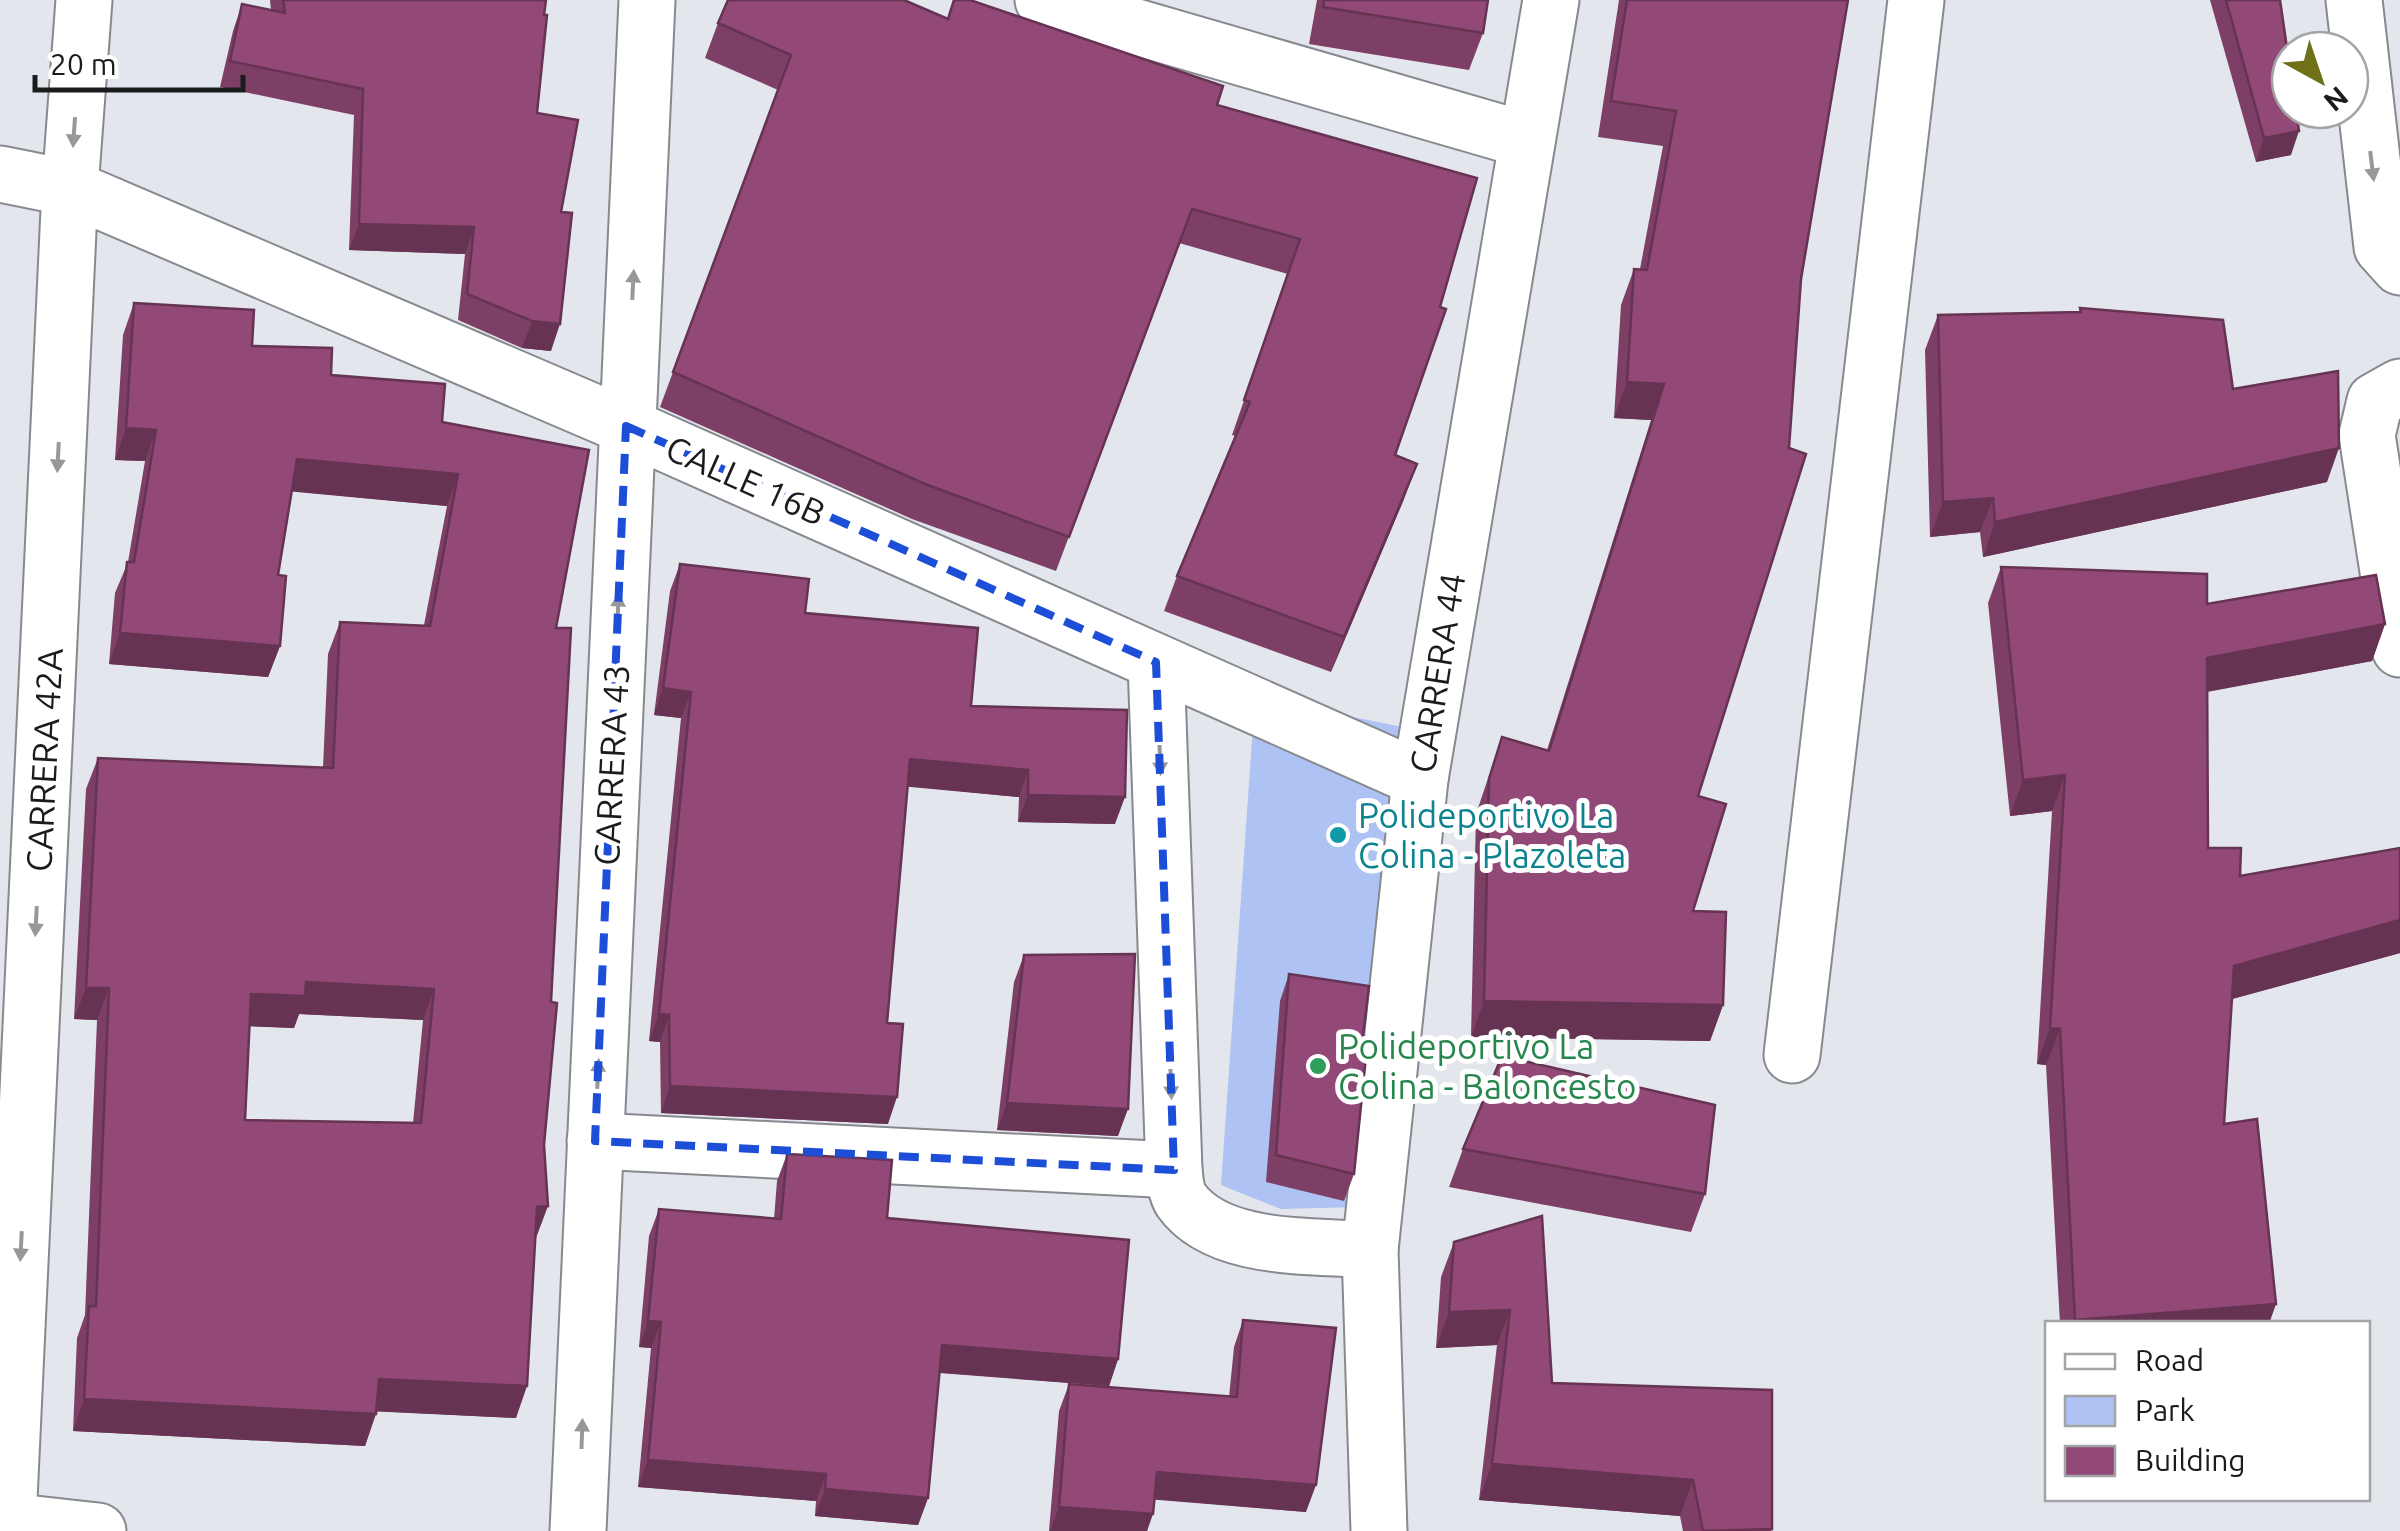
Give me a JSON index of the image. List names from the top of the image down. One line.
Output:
{"streets":{"street":["CALLE 16B","CARRERA 44","CARRERA 42A","CARRERA 43"]},"crossings":[["CALLE 16B","CARRERA 44"],["CALLE 16B","CARRERA 42A"],["CALLE 16B","CARRERA 43"]],"one_way":["CARRERA 42A","CARRERA 43"],"places":["Polideportivo La Colina - Plazoleta","Polideportivo La Colina - Baloncesto"],"legend":["Road","Park","Building"],"scale_bar":"20 m","north":"bottom right"}
